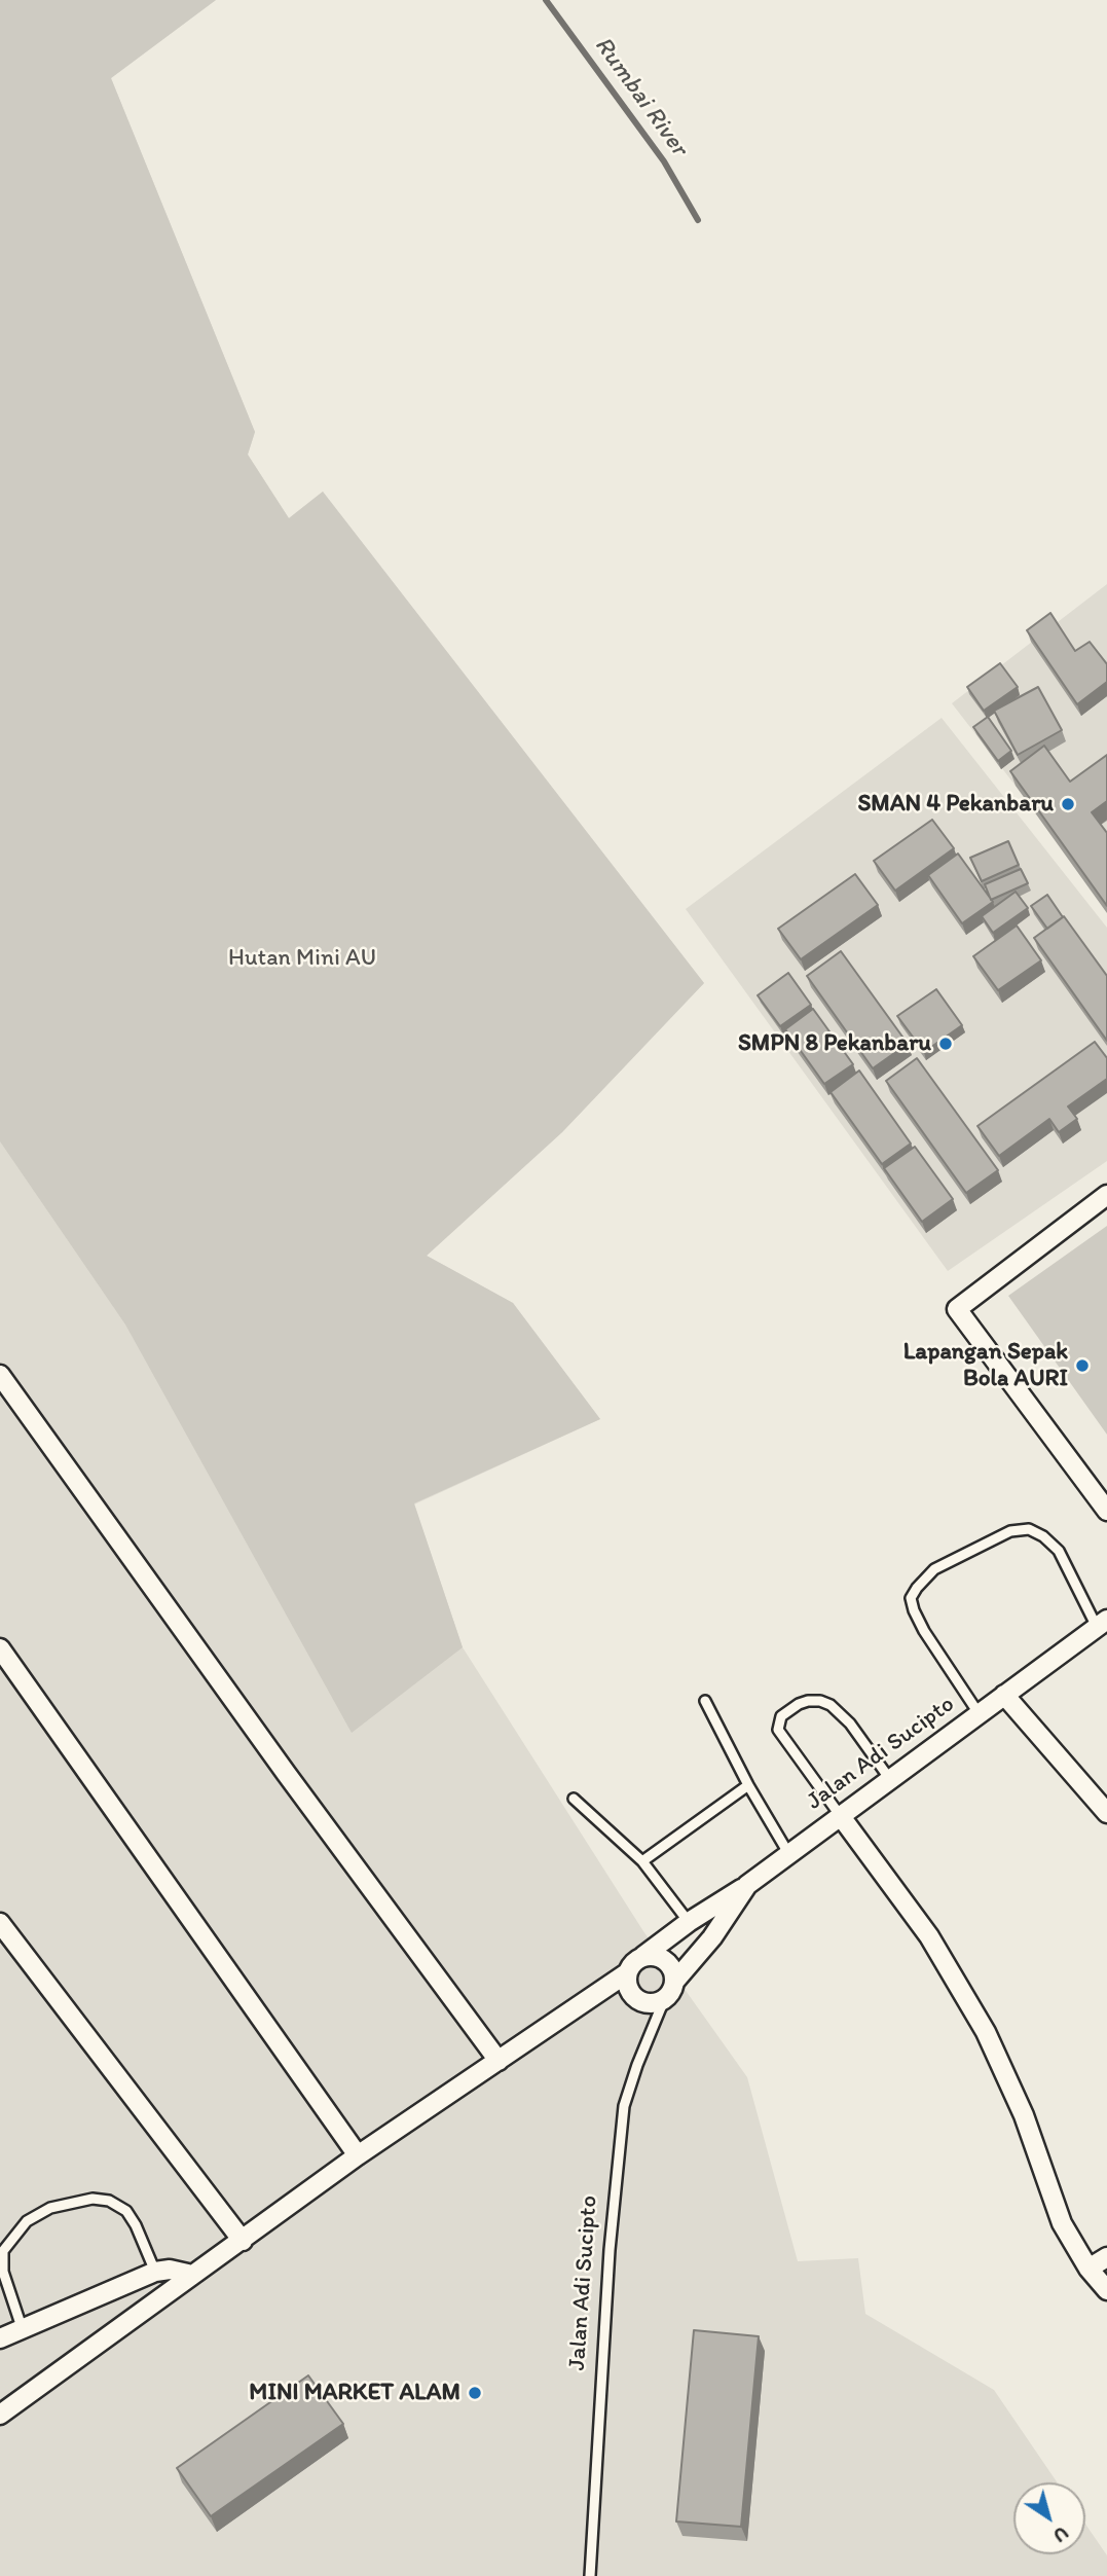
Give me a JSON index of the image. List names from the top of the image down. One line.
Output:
{"streets":{"street":["Jalan Adi Sucipto"]},"water":["Rumbai River"],"parks":["Hutan Mini AU"],"places":["SMAN 4 Pekanbaru","SMPN 8 Pekanbaru","Lapangan Sepak Bola AURI","MINI MARKET ALAM"],"north":"bottom right"}
